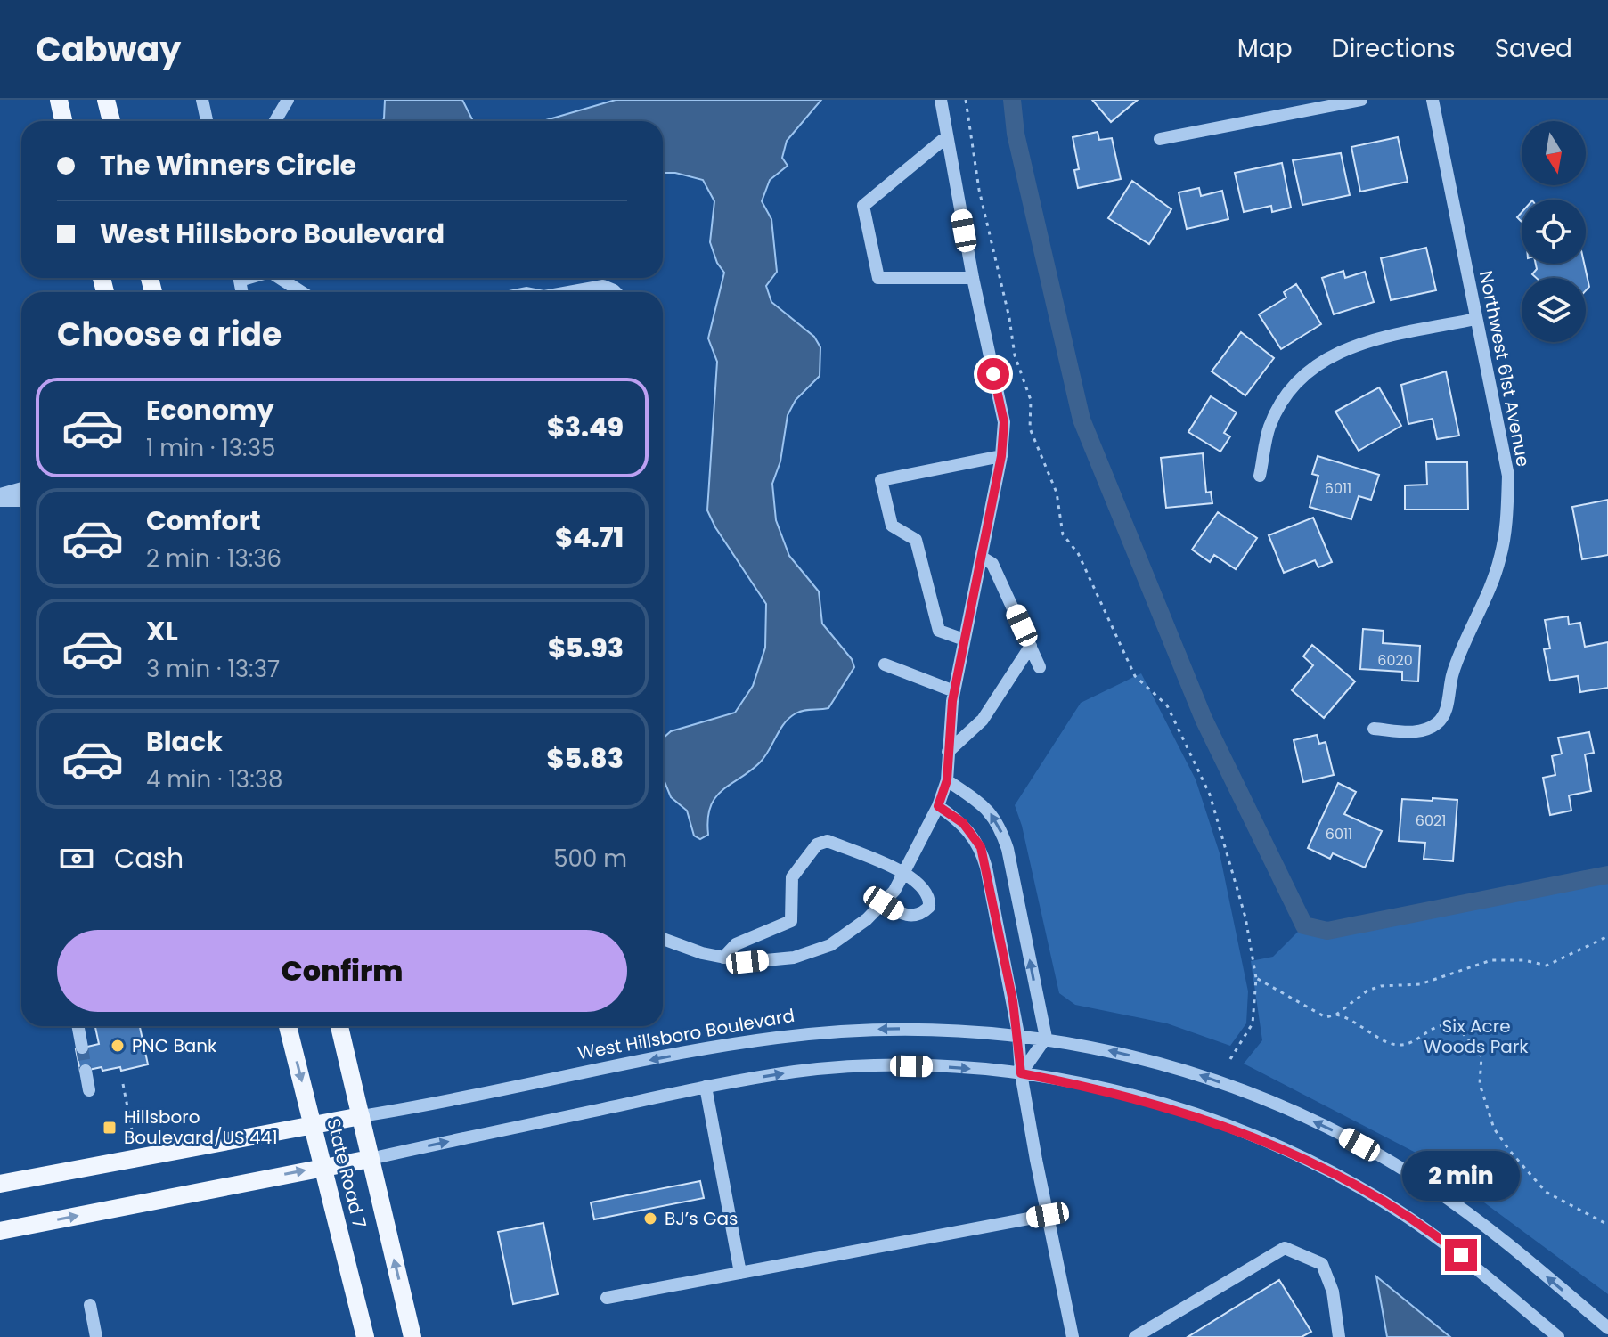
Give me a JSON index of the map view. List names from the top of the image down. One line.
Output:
{"streets":{"main road":["West Hillsboro Boulevard","State Road 7"],"street":["Northwest 61st Avenue"]},"crossings":[["West Hillsboro Boulevard","State Road 7"]],"parks":["Six Acre Woods Park"],"places":{"other":["PNC Bank","BJ’s Gas"],"transit":["Hillsboro Boulevard/US 441"]},"house_numbers":["6011","6020","6021","6011"],"north":"bottom","page":{"header":"Cabway","nav":["Map","Directions","Saved"],"banner":["The Winners Circle","West Hillsboro Boulevard"],"heading":"Choose a ride","list":[{"name":"Economy","note":"1 min · 13:35","value":"$3.49"},{"name":"Comfort","note":"2 min · 13:36","value":"$4.71"},{"name":"XL","note":"3 min · 13:37","value":"$5.93"},{"name":"Black","note":"4 min · 13:38","value":"$5.83"}],"pay":["Cash","500 m"],"buttons":"Confirm","bubble":"2 min"}}
